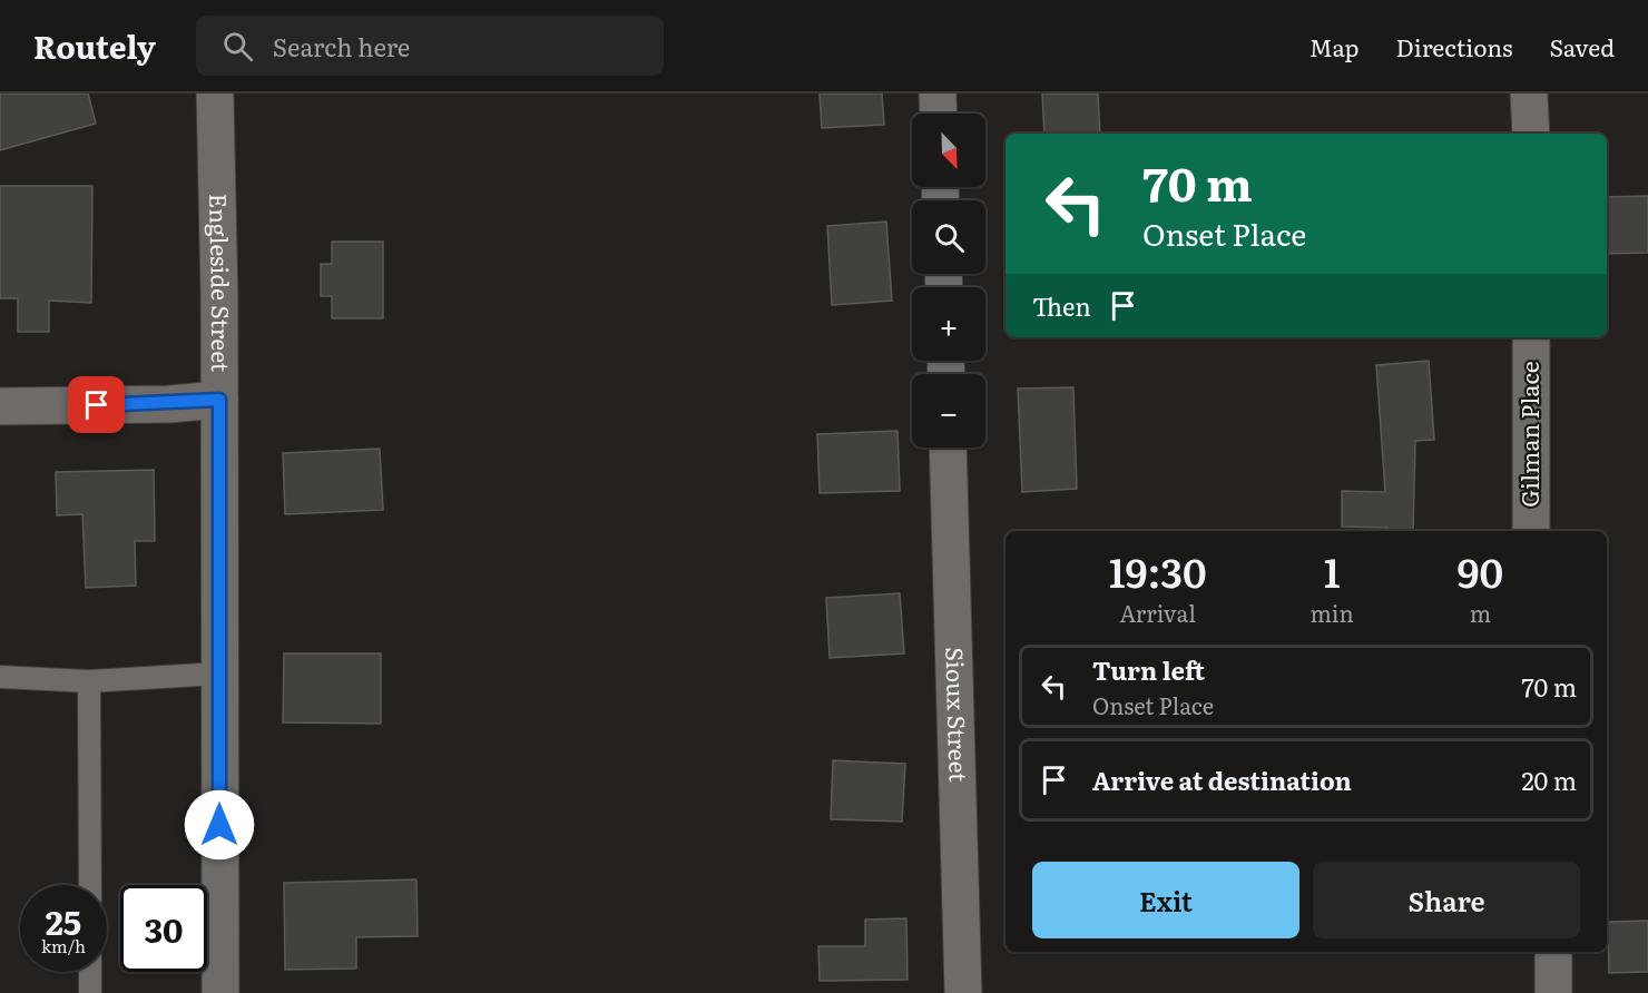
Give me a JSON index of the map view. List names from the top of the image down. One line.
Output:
{"streets":{"street":["Engleside Street","Gilman Place","Sioux Street"]},"north":"bottom right","page":{"header":"Routely","search":"Search here","nav":["Map","Directions","Saved"],"map_buttons":["+","−"],"turn":["70 m","Onset Place"],"then":"Then","eta":["19:30","Arrival","1","min","90","m"],"list":[{"name":"Turn left","note":"Onset Place","value":"70 m"},{"name":"Arrive at destination","value":"20 m"}],"buttons":["Exit","Share"],"speed":"25 km/h","limit":"30"}}
